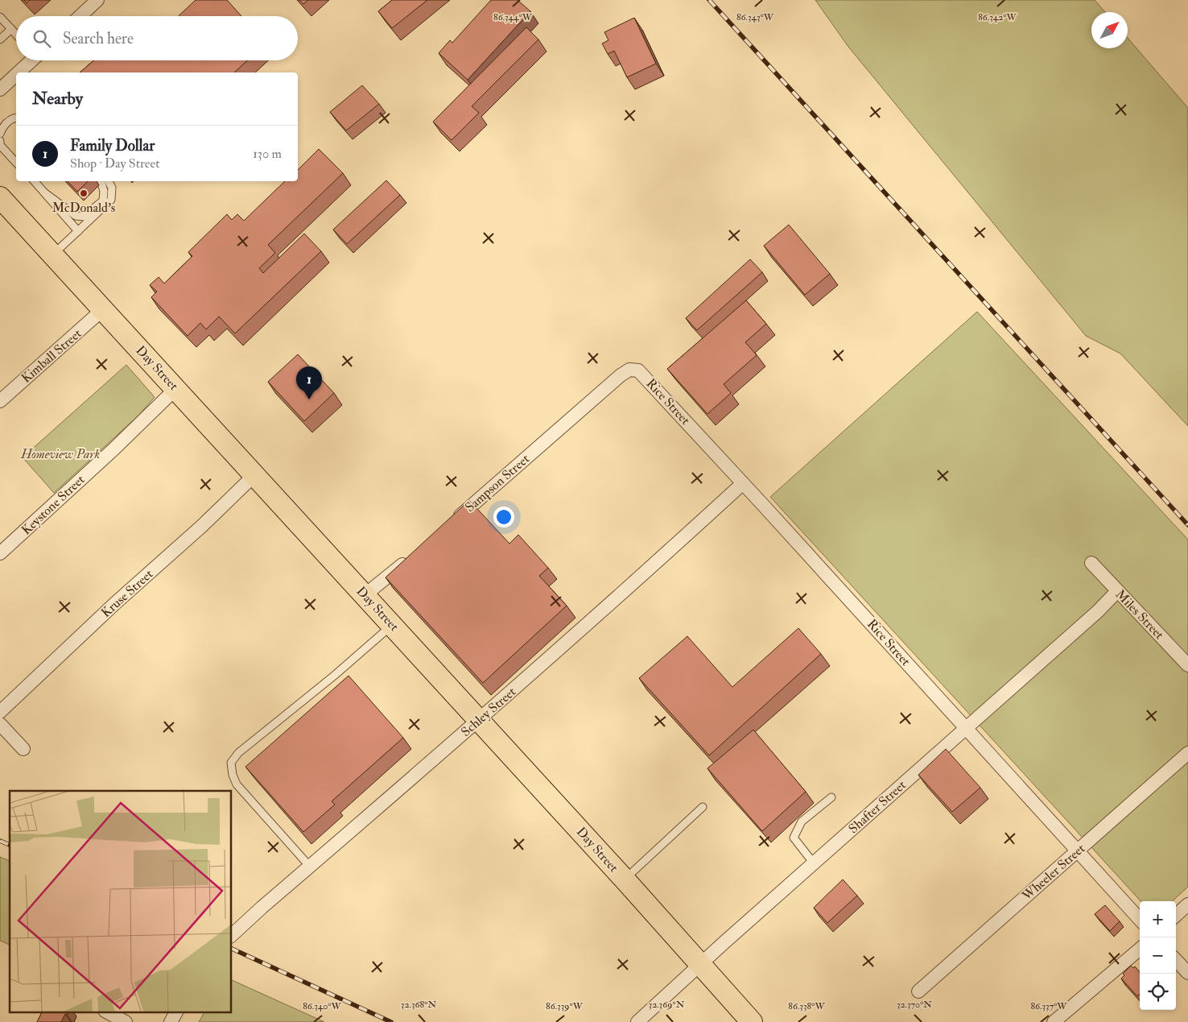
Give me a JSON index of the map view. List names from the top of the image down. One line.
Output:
{"streets":{"main road":["Day Street"],"street":["Kimball Street","Rice Street","Sampson Street","Keystone Street","Kruse Street","Miles Street","Schley Street","Shafter Street","Wheeler Street"]},"crossings":[["Kimball Street","Day Street"],["Day Street","Keystone Street"],["Day Street","Kruse Street"],["Day Street","Schley Street"],["Day Street","Shafter Street"],["Rice Street","Sampson Street"],["Rice Street","Schley Street"],["Rice Street","Shafter Street"],["Rice Street","Wheeler Street"],["Miles Street","Shafter Street"]],"parks":["Homeview Park"],"places":["McDonald's"],"north":"top right","page":{"search":"Search here","heading":"Nearby","list":[{"mark":"1","name":"Family Dollar","note":"Shop · Day Street","value":"130 m"}],"pins":"1","map_buttons":["+","−"]},"coordinates":["86.344°W","86.343°W","86.342°W","32.368°N","32.369°N","32.370°N","86.340°W","86.339°W","86.338°W","86.337°W"]}
